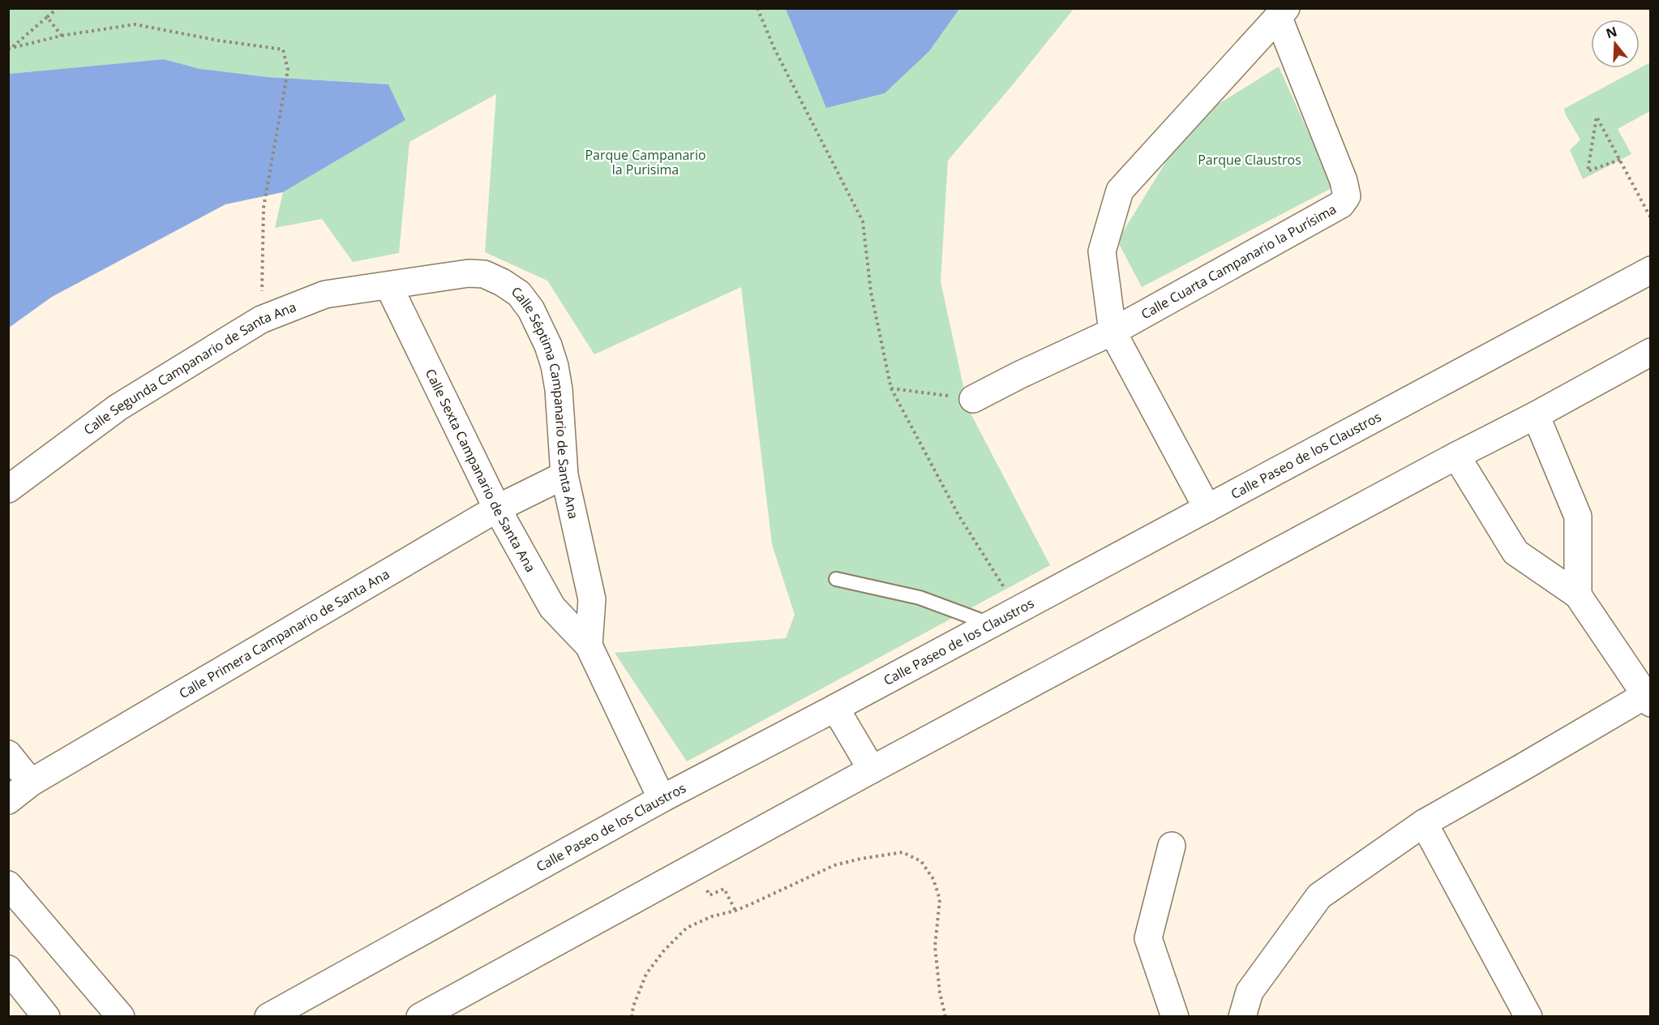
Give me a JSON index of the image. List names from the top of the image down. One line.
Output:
{"streets":{"street":["Calle Cuarta Campanario la Purísima","Calle Segunda Campanario de Santa Ana","Calle Séptima Campanario de Santa Ana","Calle Paseo de los Claustros","Calle Sexta Campanario de Santa Ana","Calle Primera Campanario de Santa Ana"]},"crossings":[["Calle Segunda Campanario de Santa Ana","Calle Séptima Campanario de Santa Ana"],["Calle Segunda Campanario de Santa Ana","Calle Sexta Campanario de Santa Ana"],["Calle Séptima Campanario de Santa Ana","Calle Sexta Campanario de Santa Ana"],["Calle Séptima Campanario de Santa Ana","Calle Primera Campanario de Santa Ana"],["Calle Sexta Campanario de Santa Ana","Calle Primera Campanario de Santa Ana"]],"parks":["Parque Campanario la Purisima","Parque Claustros"],"north":"top"}
